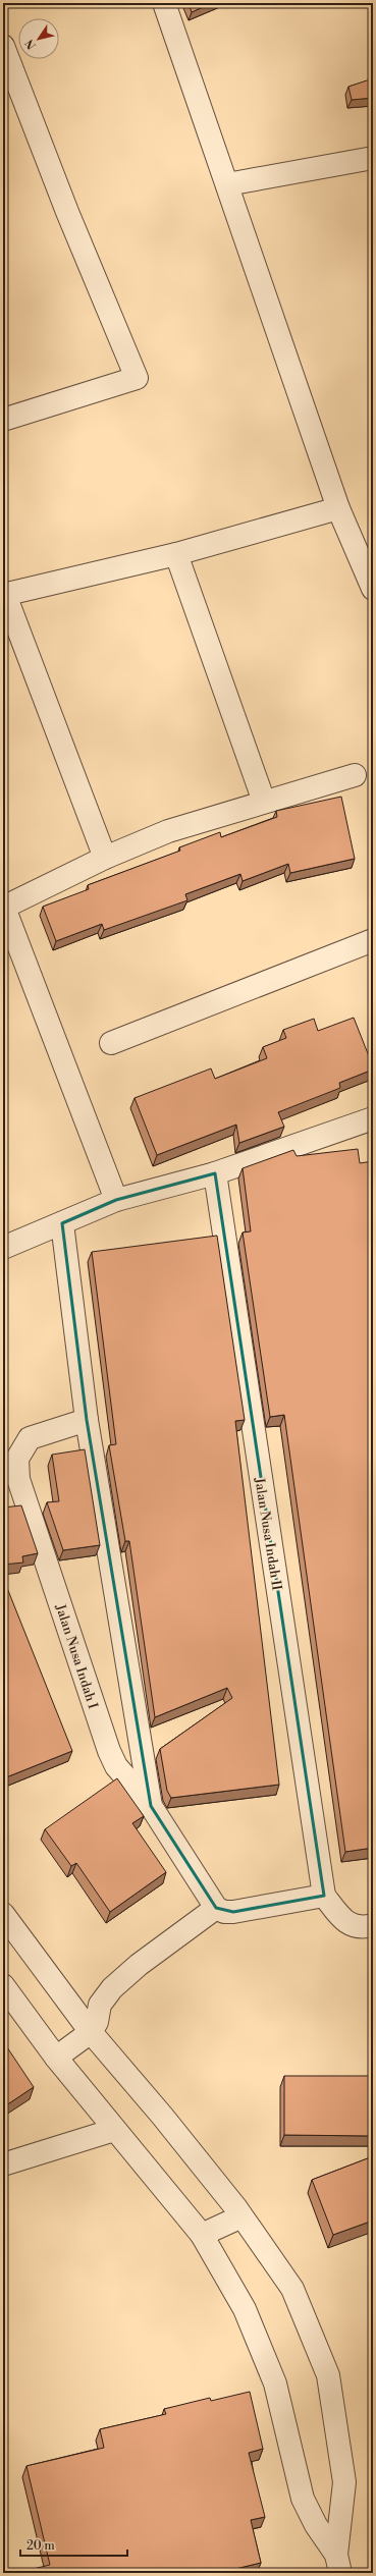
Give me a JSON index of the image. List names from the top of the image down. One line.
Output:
{"streets":{"street":["Jalan Nusa Indah II","Jalan Nusa Indah I"]},"scale_bar":"20 m","north":"bottom left"}
